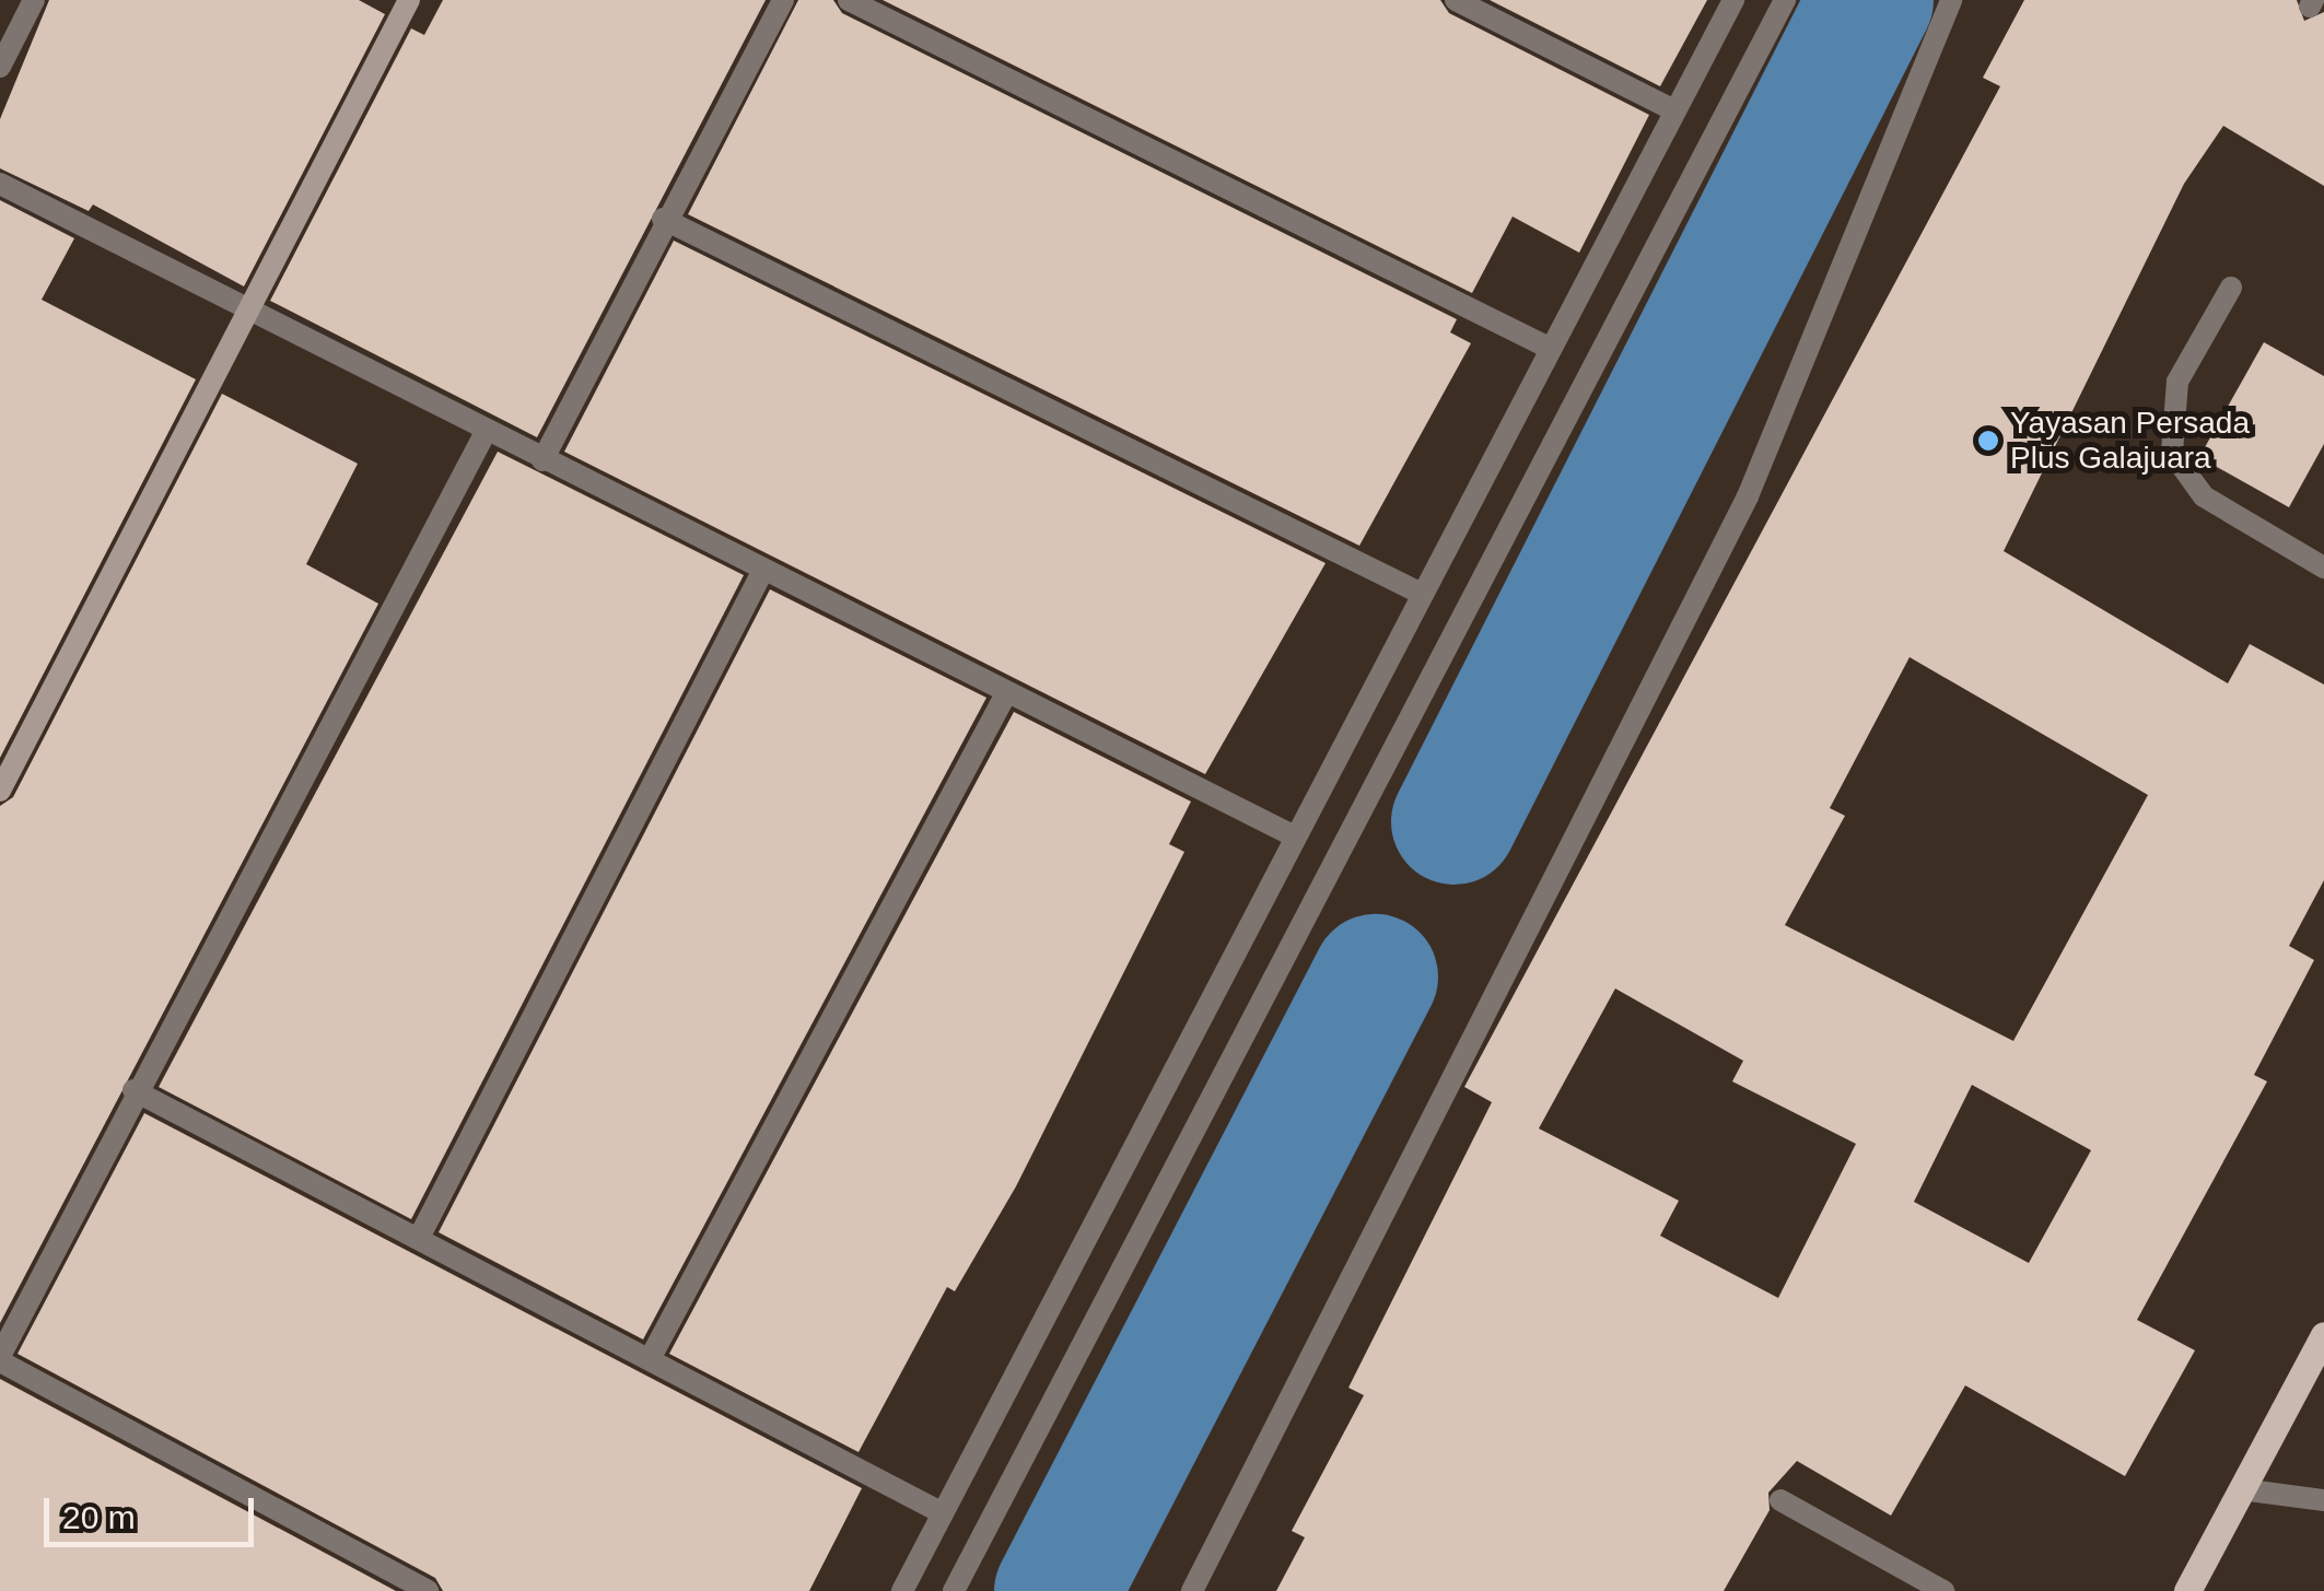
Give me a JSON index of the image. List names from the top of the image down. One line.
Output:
{"places":["Yayasan Persada Plus Galajuara"],"scale_bar":"20 m"}
